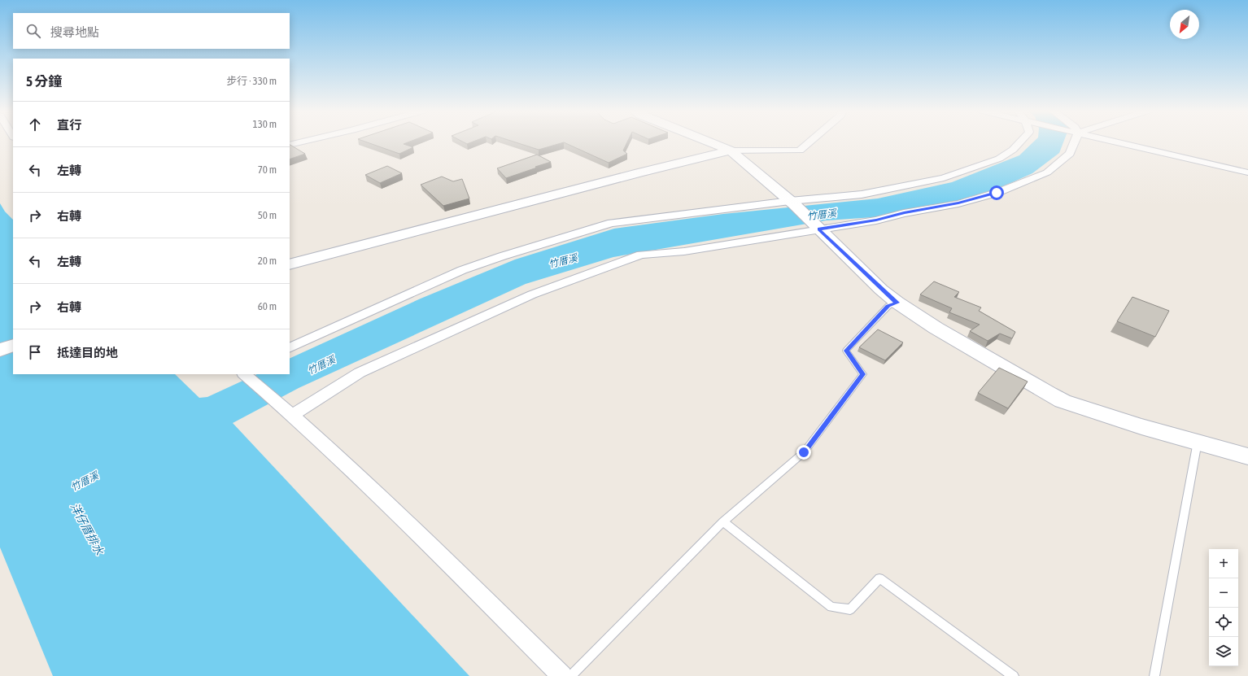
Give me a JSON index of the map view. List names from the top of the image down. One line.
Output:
{"water":["竹厝溪","洋仔厝排水"],"north":"bottom left","page":{"search":"搜尋地點","heading":["5 分鐘","步行 · 330 m"],"list":[["直行","130 m"],["左轉","70 m"],["右轉","50 m"],["左轉","20 m"],["右轉","60 m"],"抵達目的地"],"map_buttons":["+","−"]}}
